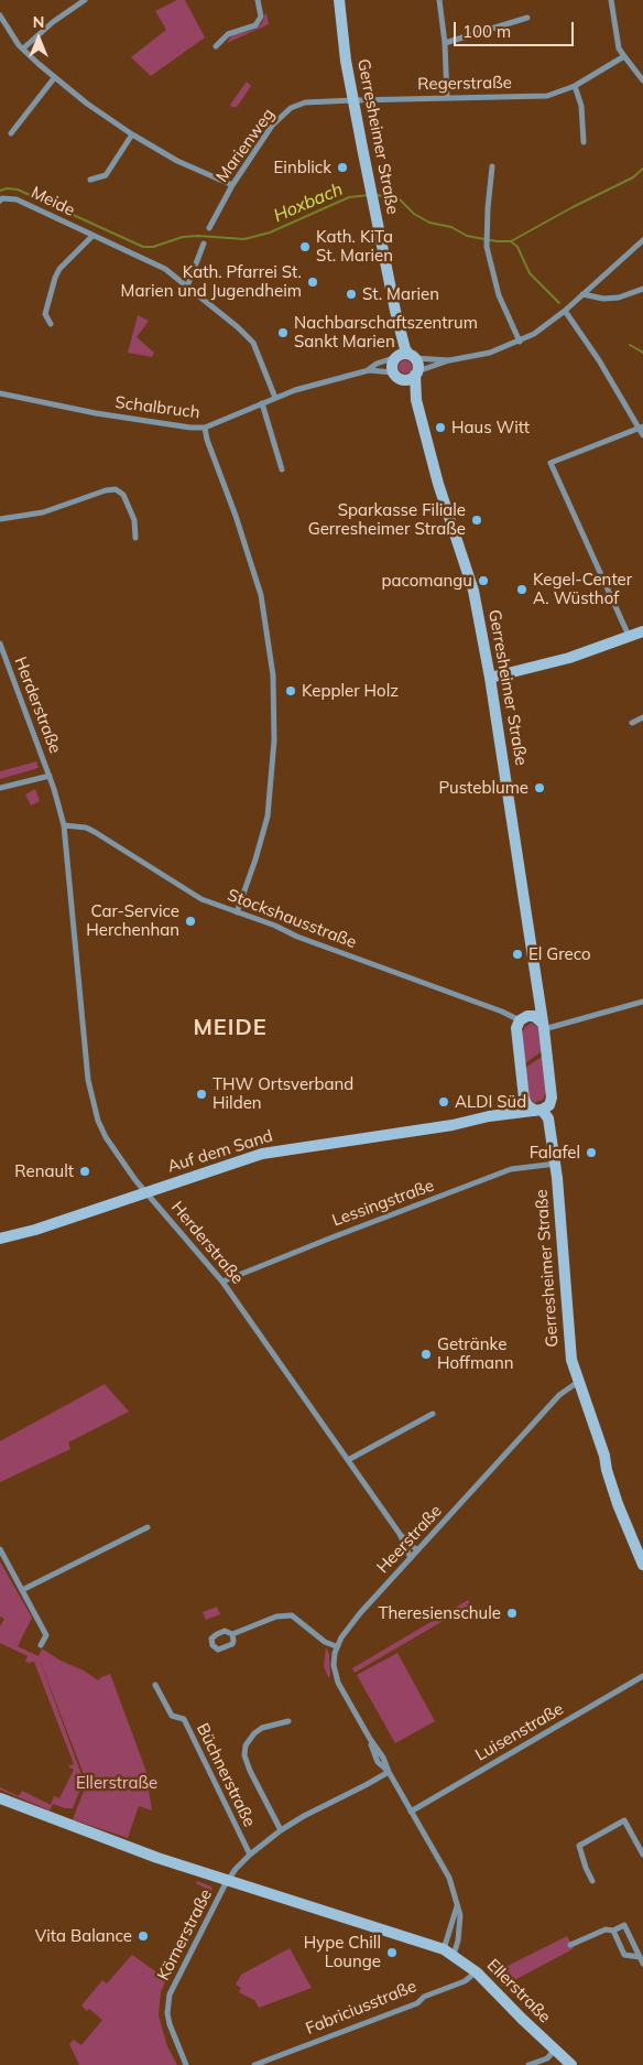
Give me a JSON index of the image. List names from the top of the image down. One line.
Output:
{"streets":{"street":["Regerstraße","Gerresheimer Straße","Marienweg","Meide","Schalbruch","Herderstraße","Stockshausstraße","Auf dem Sand","Lessingstraße","Heerstraße","Luisenstraße","Büchnerstraße","Körnerstraße","Ellerstraße","Fabriciusstraße"]},"crossings":[["Regerstraße","Gerresheimer Straße"],["Regerstraße","Marienweg"],["Gerresheimer Straße","Marienweg"],["Gerresheimer Straße","Schalbruch"],["Gerresheimer Straße","Stockshausstraße"],["Gerresheimer Straße","Auf dem Sand"],["Gerresheimer Straße","Lessingstraße"],["Gerresheimer Straße","Heerstraße"],["Meide","Schalbruch"],["Herderstraße","Stockshausstraße"],["Herderstraße","Auf dem Sand"],["Herderstraße","Lessingstraße"],["Herderstraße","Heerstraße"],["Büchnerstraße","Körnerstraße"],["Körnerstraße","Ellerstraße"],["Ellerstraße","Fabriciusstraße"]],"districts":["MEIDE"],"water":["Hoxbach"],"parks":["Ellerstraße"],"places":["Einblick","Kath. KiTa St. Marien","Kath. Pfarrei St. Marien und Jugendheim","St. Marien","Nachbarschaftszentrum Sankt Marien","Haus Witt","Sparkasse Filiale Gerresheimer Straße","pacomangu","Kegel-Center A. Wüsthof","Keppler Holz","Pusteblume","Car-Service Herchenhan","El Greco","THW Ortsverband Hilden","ALDI Süd","Falafel","Renault","Getränke Hoffmann","Theresienschule","Vita Balance","Hype Chill Lounge"],"scale_bar":"100 m","north":"top"}
